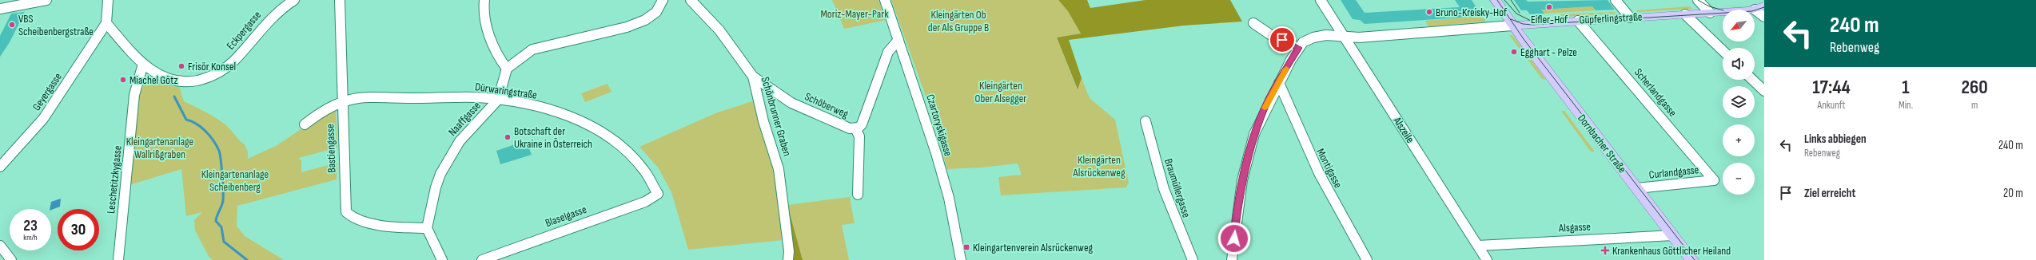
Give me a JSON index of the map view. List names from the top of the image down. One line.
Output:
{"streets":{"main road":["Güpferlingstraße","Dornbacher Straße"],"street":["Eckpergasse","Dürwaringstraße","Geyergasse","Scherlandgasse","Schöberweg","Schönbrunner Graben","Naaffgasse","Czartoryskigasse","Alszeile","Bastiengasse","Montigasse","Curlandgasse","Leschetitzkygasse","Braumüllergasse","Blaselgasse","Alsgasse"]},"crossings":[["Güpferlingstraße","Scherlandgasse"],["Güpferlingstraße","Alszeile"],["Güpferlingstraße","Dornbacher Straße"],["Eckpergasse","Geyergasse"],["Eckpergasse","Leschetitzkygasse"],["Dürwaringstraße","Naaffgasse"],["Dürwaringstraße","Bastiengasse"],["Dürwaringstraße","Blaselgasse"],["Scherlandgasse","Curlandgasse"],["Schöberweg","Schönbrunner Graben"],["Schöberweg","Czartoryskigasse"],["Naaffgasse","Bastiengasse"],["Alszeile","Alsgasse"],["Dornbacher Straße","Curlandgasse"],["Dornbacher Straße","Alsgasse"]],"parks":["Moriz-Mayer-Park","Kleingärten Ob der Als Gruppe B","Kleingärten Ober Alsegger","Kleingartenanlage Wallrißgraben","Kleingärten Alsrückenweg","Kleingartenanlage Scheibenberg"],"places":{"other":["Eifler-Hof","Bruno-Kreisky-Hof","VBS Scheibenbergstraße","Egghart - Pelze","Frisör Konsel","Miachel Götz","Botschaft der Ukraine in Österreich"],"transit":["Kleingartenverein Alsrückenweg"],"health":["Krankenhaus Göttlicher Heiland"]},"north":"bottom left","page":{"turn":["240 m","Rebenweg"],"map_buttons":["+","−"],"eta":["17:44","Ankunft","1","Min.","260","m"],"list":[{"name":"Links abbiegen","note":"Rebenweg","value":"240 m"},{"name":"Ziel erreicht","value":"20 m"}],"speed":"23 km/h","limit":"30"}}
